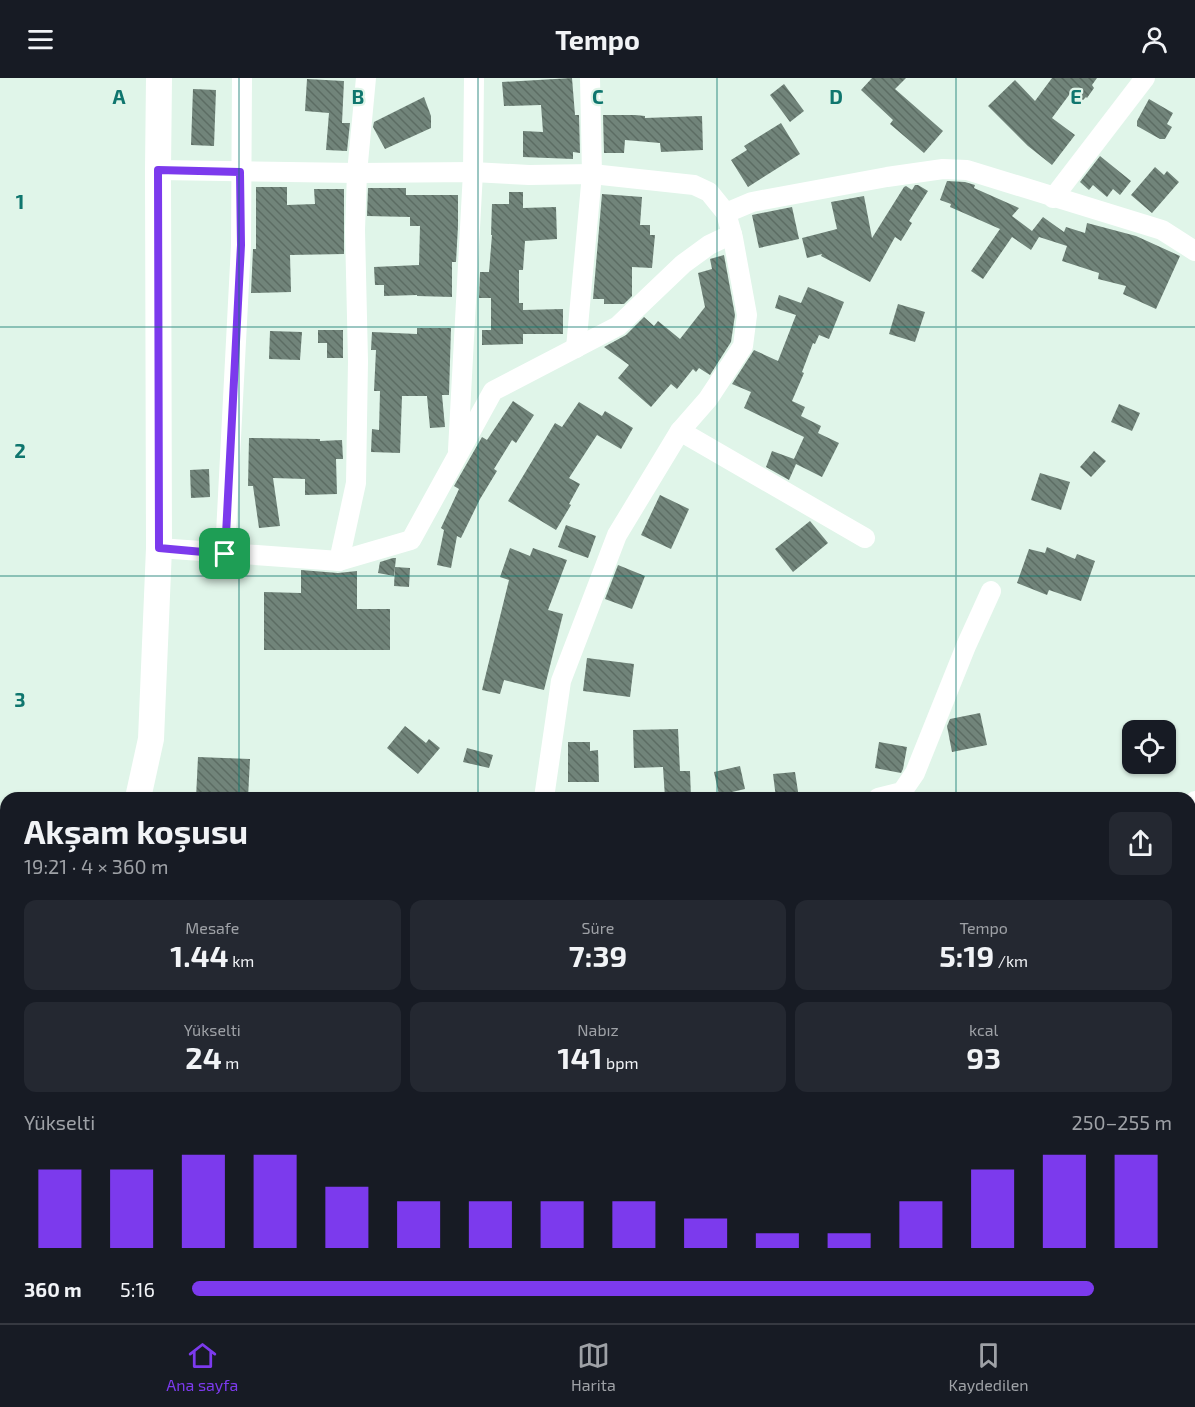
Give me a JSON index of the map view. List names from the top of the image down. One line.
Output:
{"page":{"header":"Tempo","heading":["Akşam koşusu","19:21 · 4 × 360 m"],"stats":[["Mesafe","1.44 km"],["Süre","7:39"],["Tempo","5:19 /km"],["Yükselti","24 m"],["Nabız","141 bpm"],["kcal","93"]],"chart":["Yükselti","250–255 m"],"list":[{"name":"360 m","note":"5:16"}],"tabs":["Ana sayfa","Harita","Kaydedilen"]},"grid":{"columns":["A","B","C","D","E"],"rows":["1","2","3"]}}
